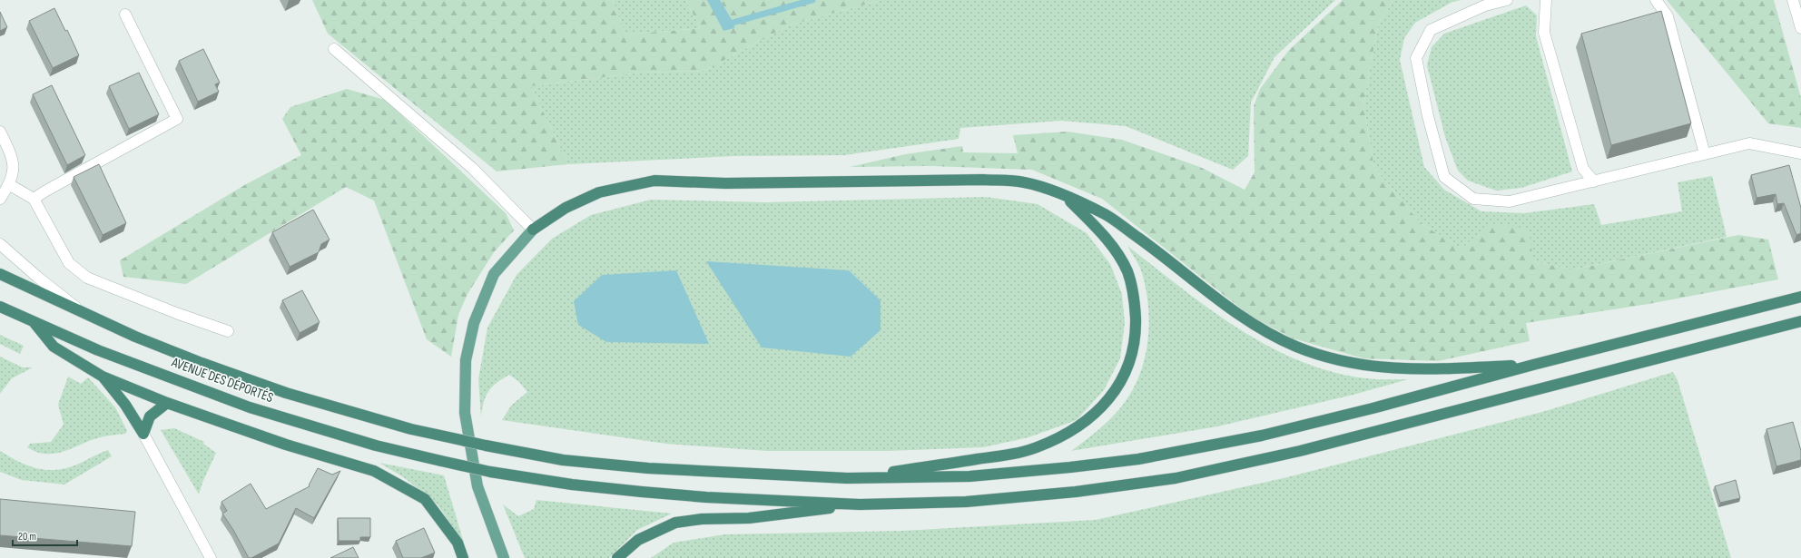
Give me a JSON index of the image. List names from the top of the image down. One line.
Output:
{"streets":{"highway":["AVENUE DES DÉPORTÉS"]},"scale_bar":"20 m"}
